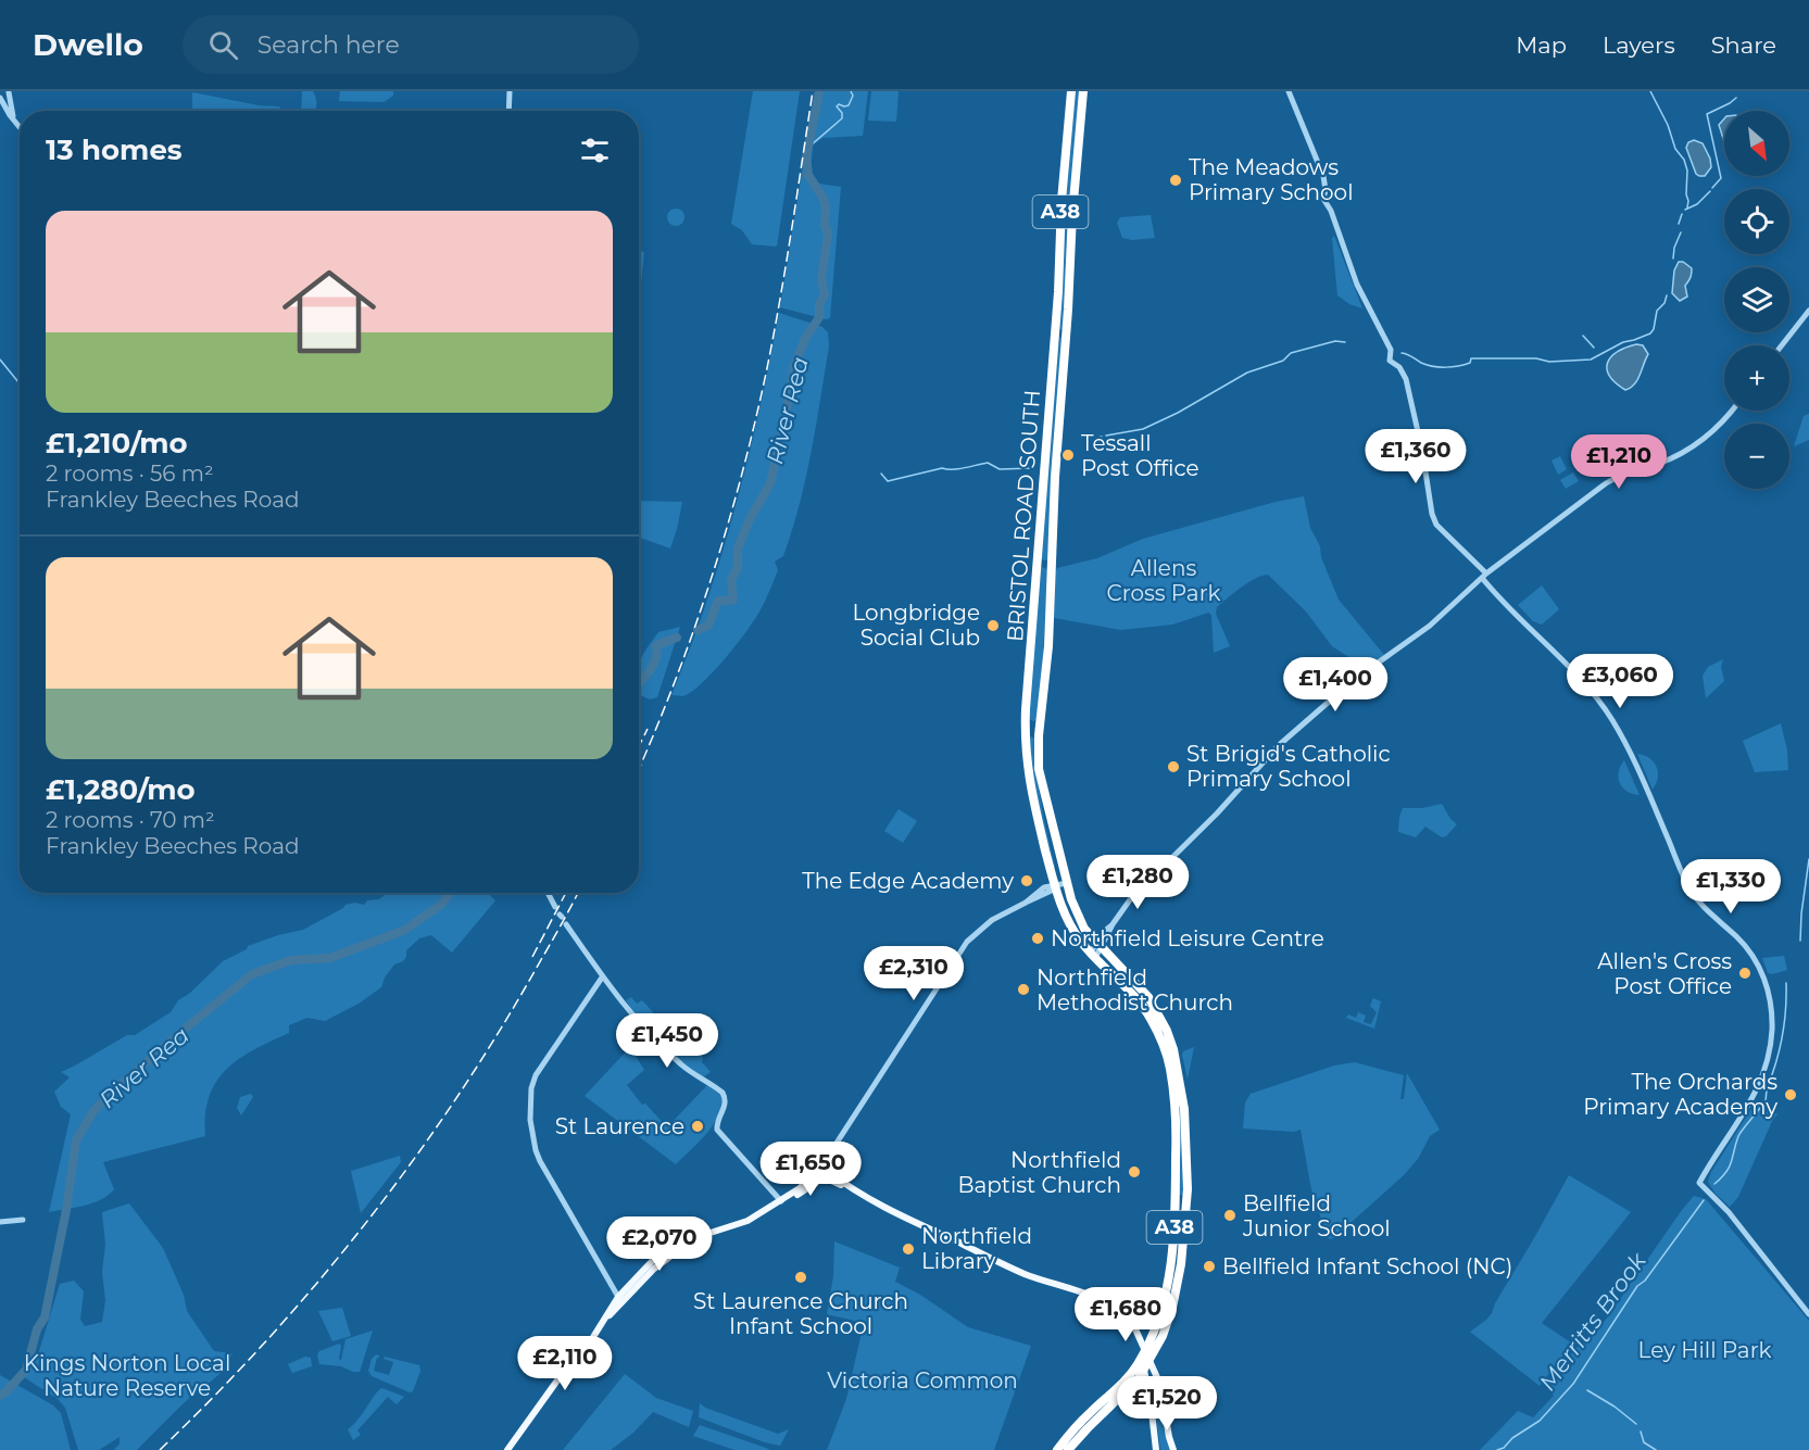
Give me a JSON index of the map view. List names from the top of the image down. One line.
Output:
{"streets":{"highway":["A38","BRISTOL ROAD SOUTH"]},"crossings":[["A38","BRISTOL ROAD SOUTH"]],"water":["River Rea","Merritts Brook"],"parks":["Allens Cross Park","Ley Hill Park","Kings Norton Local Nature Reserve","Victoria Common"],"places":["The Meadows Primary School","Tessall Post Office","Longbridge Social Club","St Brigid's Catholic Primary School","The Edge Academy","Northfield Leisure Centre","Allen's Cross Post Office","Northfield Methodist Church","The Orchards Primary Academy","St Laurence","Northfield Baptist Church","Bellfield Junior School","Northfield Library","Bellfield Infant School (NC)","St Laurence Church Infant School"],"north":"bottom right","page":{"header":"Dwello","search":"Search here","nav":["Map","Layers","Share"],"map_buttons":["+","−"],"heading":"13 homes","list":[{"name":"£1,210/mo","note":"2 rooms · 56 m² · Frankley Beeches Road"},{"name":"£1,280/mo","note":"2 rooms · 70 m² · Frankley Beeches Road"}],"price":["£1,360","£1,210","£3,060","£1,400","£1,280","£1,330","£2,310","£1,450","£1,650","£2,070","£1,680","£2,110","£1,520"]}}
